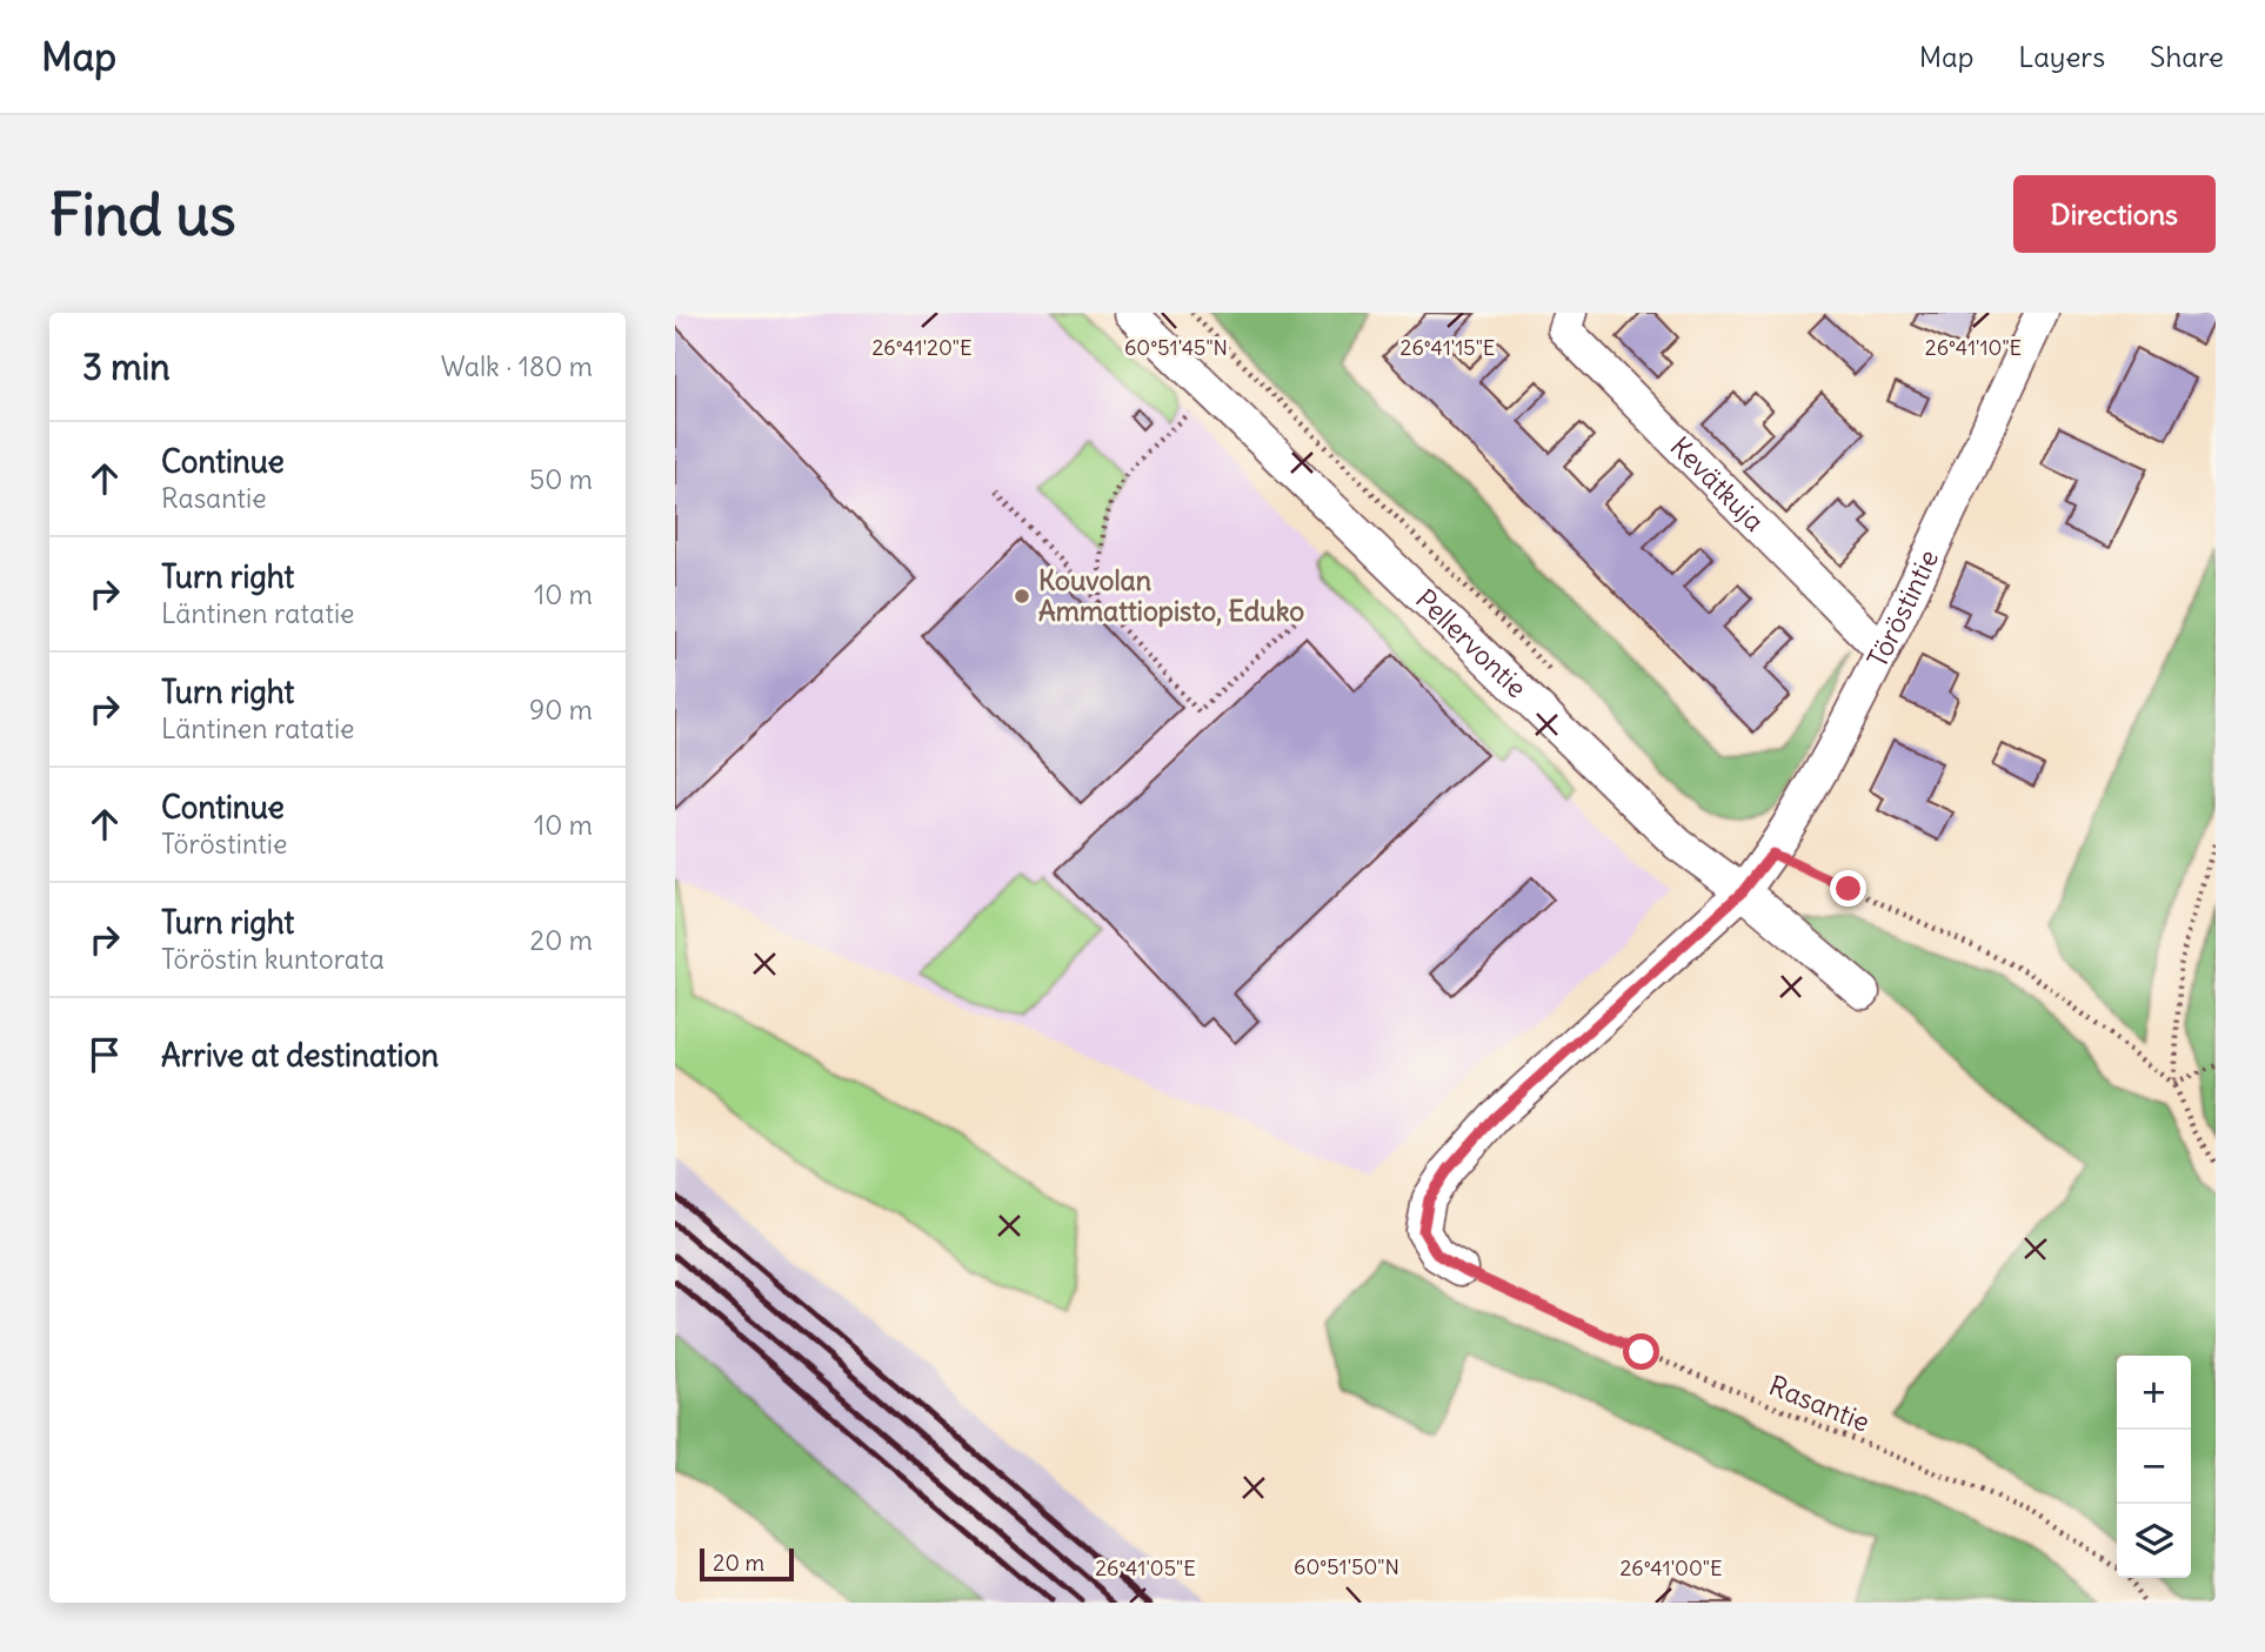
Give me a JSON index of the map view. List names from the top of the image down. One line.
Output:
{"streets":{"street":["Kevätkuja","Töröstintie","Pellervontie"],"path":["Rasantie"]},"crossings":[["Kevätkuja","Töröstintie"],["Töröstintie","Pellervontie"],["Töröstintie","Rasantie"]],"places":["Kouvolan Ammattiopisto, Eduko"],"scale_bar":"20 m","page":{"header":"Map","nav":["Map","Layers","Share"],"buttons":"Directions","title":"Find us","heading":["3 min","Walk · 180 m"],"list":[["Continue","Rasantie","50 m"],["Turn right","Läntinen ratatie","10 m"],["Turn right","Läntinen ratatie","90 m"],["Continue","Töröstintie","10 m"],["Turn right","Töröstin kuntorata","20 m"],"Arrive at destination"],"map_buttons":["+","−"],"scale":"20 m"},"coordinates":["26°41'20\"E","26°41'15\"E","26°41'10\"E","60°51'45\"N","60°51'50\"N","26°41'05\"E","26°41'00\"E"]}
